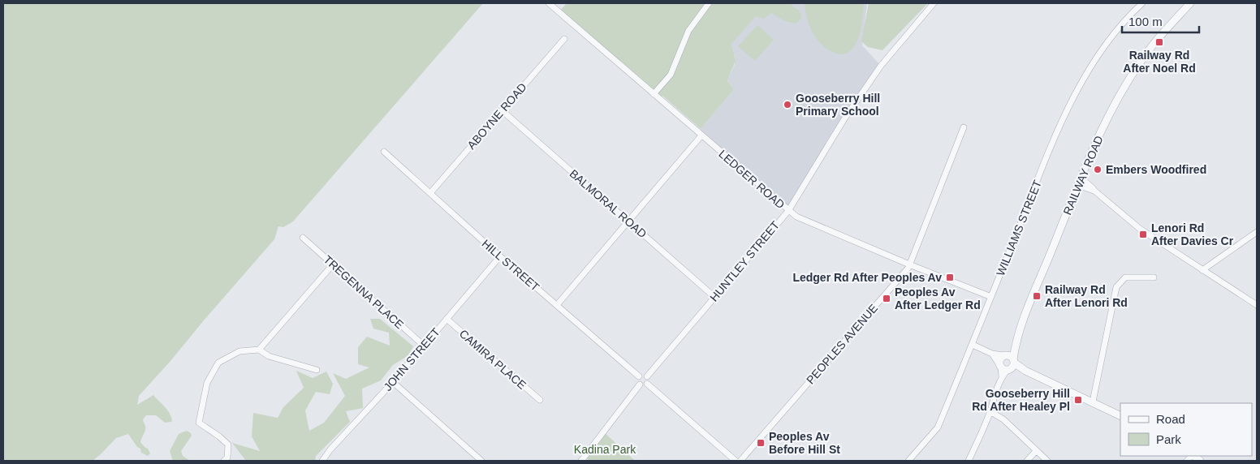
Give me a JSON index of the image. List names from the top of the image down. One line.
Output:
{"streets":{"street":["ABOYNE ROAD","RAILWAY ROAD","LEDGER ROAD","BALMORAL ROAD","WILLIAMS STREET","HUNTLEY STREET","HILL STREET","TREGENNA PLACE","PEOPLES AVENUE","JOHN STREET","CAMIRA PLACE"]},"crossings":[["ABOYNE ROAD","BALMORAL ROAD"],["ABOYNE ROAD","HILL STREET"],["LEDGER ROAD","WILLIAMS STREET"],["LEDGER ROAD","HUNTLEY STREET"],["LEDGER ROAD","PEOPLES AVENUE"],["BALMORAL ROAD","HUNTLEY STREET"],["HUNTLEY STREET","HILL STREET"],["HILL STREET","JOHN STREET"],["TREGENNA PLACE","JOHN STREET"],["JOHN STREET","CAMIRA PLACE"]],"parks":["Kadina Park"],"places":{"transit":["Railway Rd After Noel Rd","Lenori Rd After Davies Cr","Ledger Rd After Peoples Av","Railway Rd After Lenori Rd","Peoples Av After Ledger Rd","Gooseberry Hill Rd After Healey Pl","Peoples Av Before Hill St"],"other":["Gooseberry Hill Primary School","Embers Woodfired"]},"legend":["Road","Park"],"scale_bar":"100 m"}
